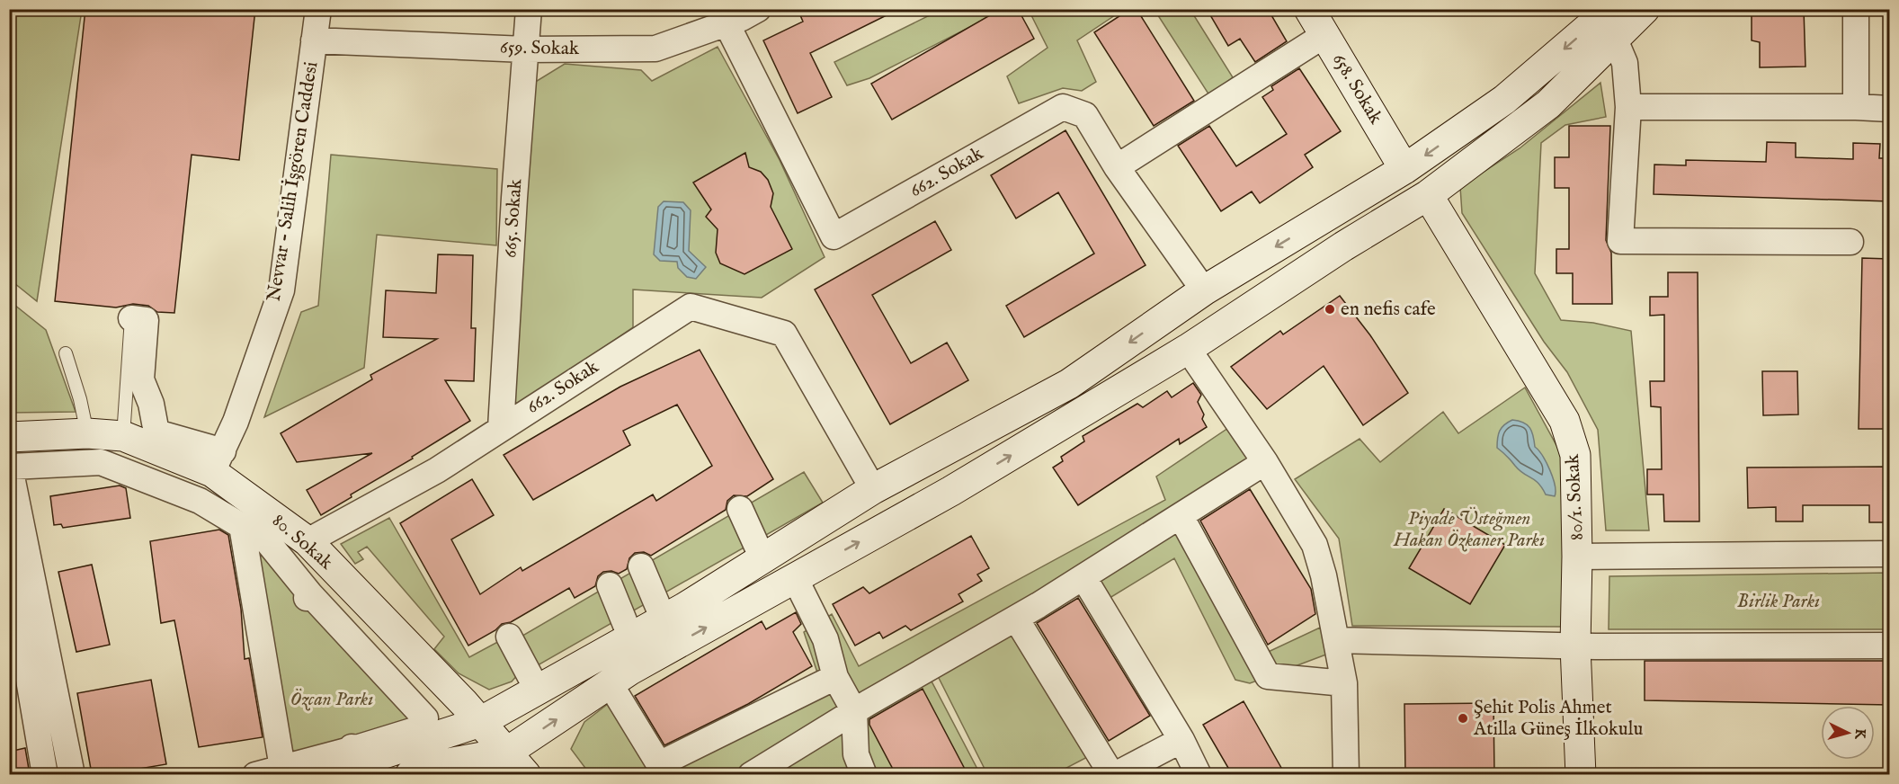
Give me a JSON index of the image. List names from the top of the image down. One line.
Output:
{"streets":{"street":["659. Sokak","658. Sokak","662. Sokak","Nevvar - Salih İşgören Caddesi","665. Sokak","80/1. Sokak","80. Sokak"]},"crossings":[["659. Sokak","662. Sokak"],["659. Sokak","Nevvar - Salih İşgören Caddesi"],["659. Sokak","665. Sokak"],["662. Sokak","665. Sokak"],["662. Sokak","80. Sokak"],["Nevvar - Salih İşgören Caddesi","80. Sokak"]],"parks":["Piyade Üsteğmen Hakan Özkaner Parkı","Birlik Parkı","Özcan Parkı"],"places":["en nefis cafe","Şehit Polis Ahmet Atilla Güneş İlkokulu"],"north":"right"}
